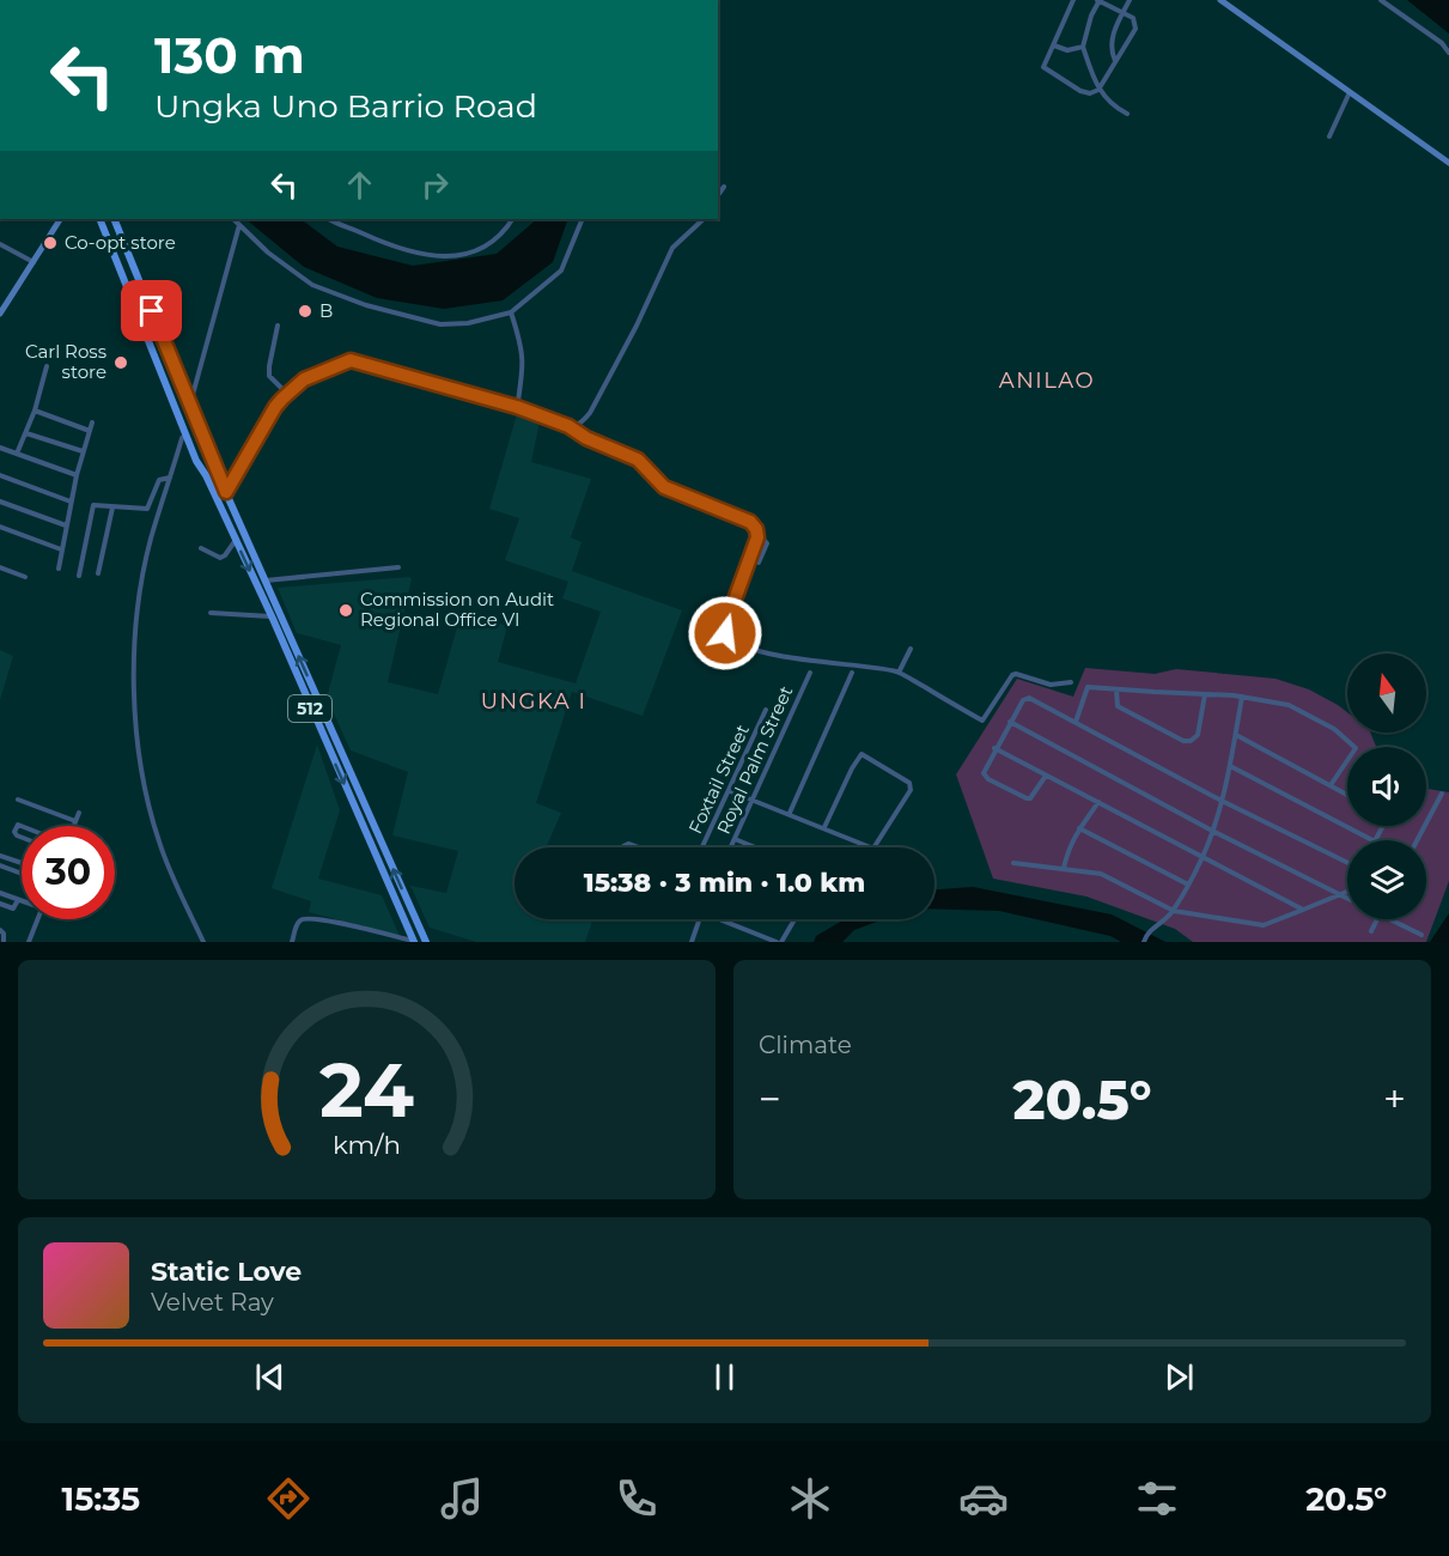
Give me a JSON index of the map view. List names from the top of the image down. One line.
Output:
{"streets":{"main road":["512"],"street":["Royal Palm Street","Foxtail Street"]},"districts":["ANILAO","UNGKA I"],"places":["Co-opt store","B","Carl Ross store","Commission on Audit Regional Office VI"],"north":"top","page":{"turn":["130 m","Ungka Uno Barrio Road"],"limit":"30","trip":"15:38 · 3 min · 1.0 km","tile":"Climate","heat":["−","20.5°","+"],"song":["Static Love","Velvet Ray"],"tabs":["15:35","20.5°"],"gauge":["24","km/h"]}}
